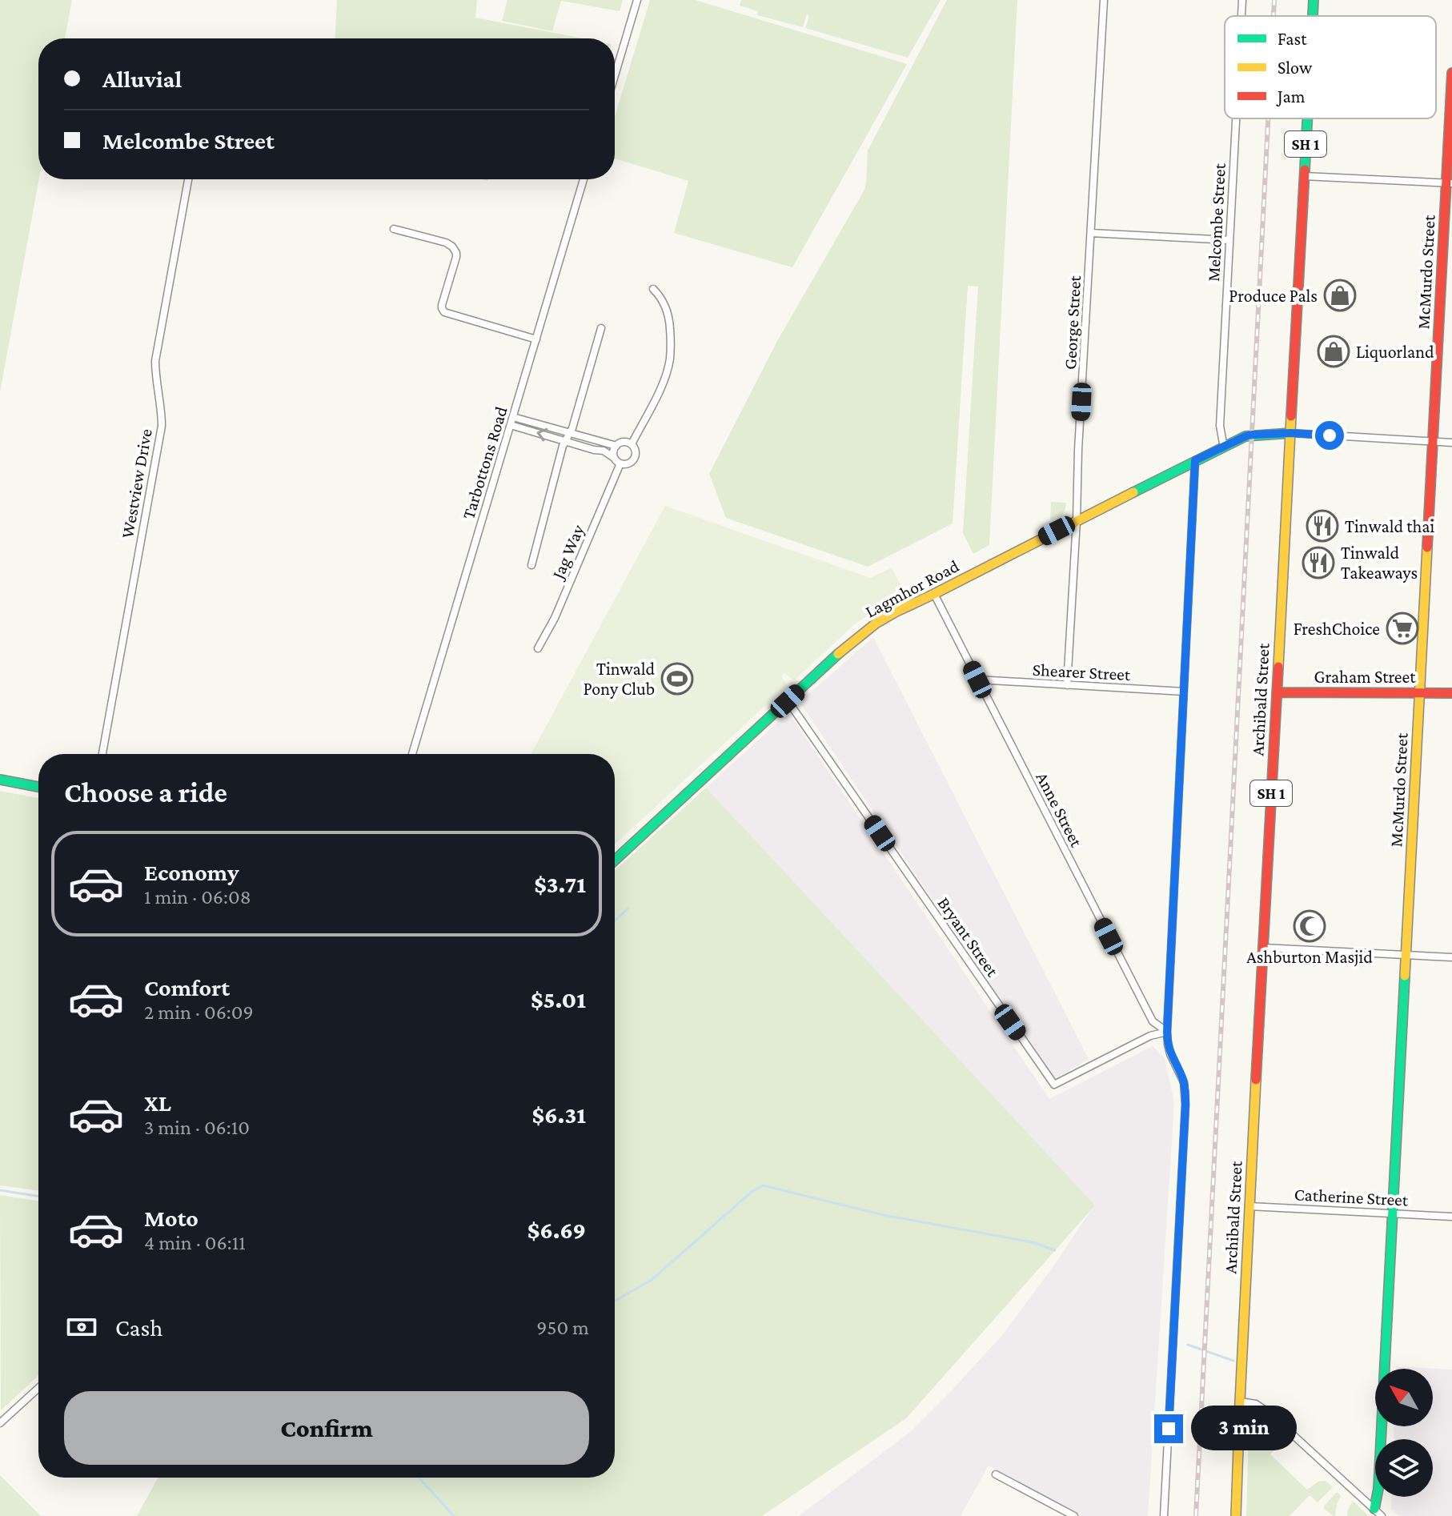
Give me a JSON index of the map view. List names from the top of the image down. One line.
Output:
{"streets":{"main road":["SH 1","McMurdo Street","Lagmhor Road","Graham Street","Archibald Street"],"street":["Melcombe Street","George Street","Tarbottons Road","Westview Drive","Jag Way","Shearer Street","Anne Street","Bryant Street","Catherine Street"]},"crossings":[["Melcombe Street","Lagmhor Road"],["McMurdo Street","Graham Street"],["McMurdo Street","Catherine Street"],["George Street","Lagmhor Road"],["George Street","Shearer Street"],["Lagmhor Road","Archibald Street"],["Lagmhor Road","Anne Street"],["Lagmhor Road","Bryant Street"],["Shearer Street","Anne Street"],["Graham Street","Archibald Street"],["Archibald Street","Catherine Street"],["Anne Street","Bryant Street"]],"places":{"shop":["Produce Pals","Liquorland"],"restaurant":["Tinwald thai","Tinwald Takeaways"],"supermarket":["FreshChoice"],"sports":["Tinwald Pony Club"],"mosque":["Ashburton Masjid"]},"legend":["Fast","Slow","Jam"],"north":"top left","page":{"banner":["Alluvial","Melcombe Street"],"heading":"Choose a ride","list":[{"name":"Economy","note":"1 min · 06:08","value":"$3.71"},{"name":"Comfort","note":"2 min · 06:09","value":"$5.01"},{"name":"XL","note":"3 min · 06:10","value":"$6.31"},{"name":"Moto","note":"4 min · 06:11","value":"$6.69"}],"pay":["Cash","950 m"],"buttons":"Confirm","bubble":"3 min"}}
